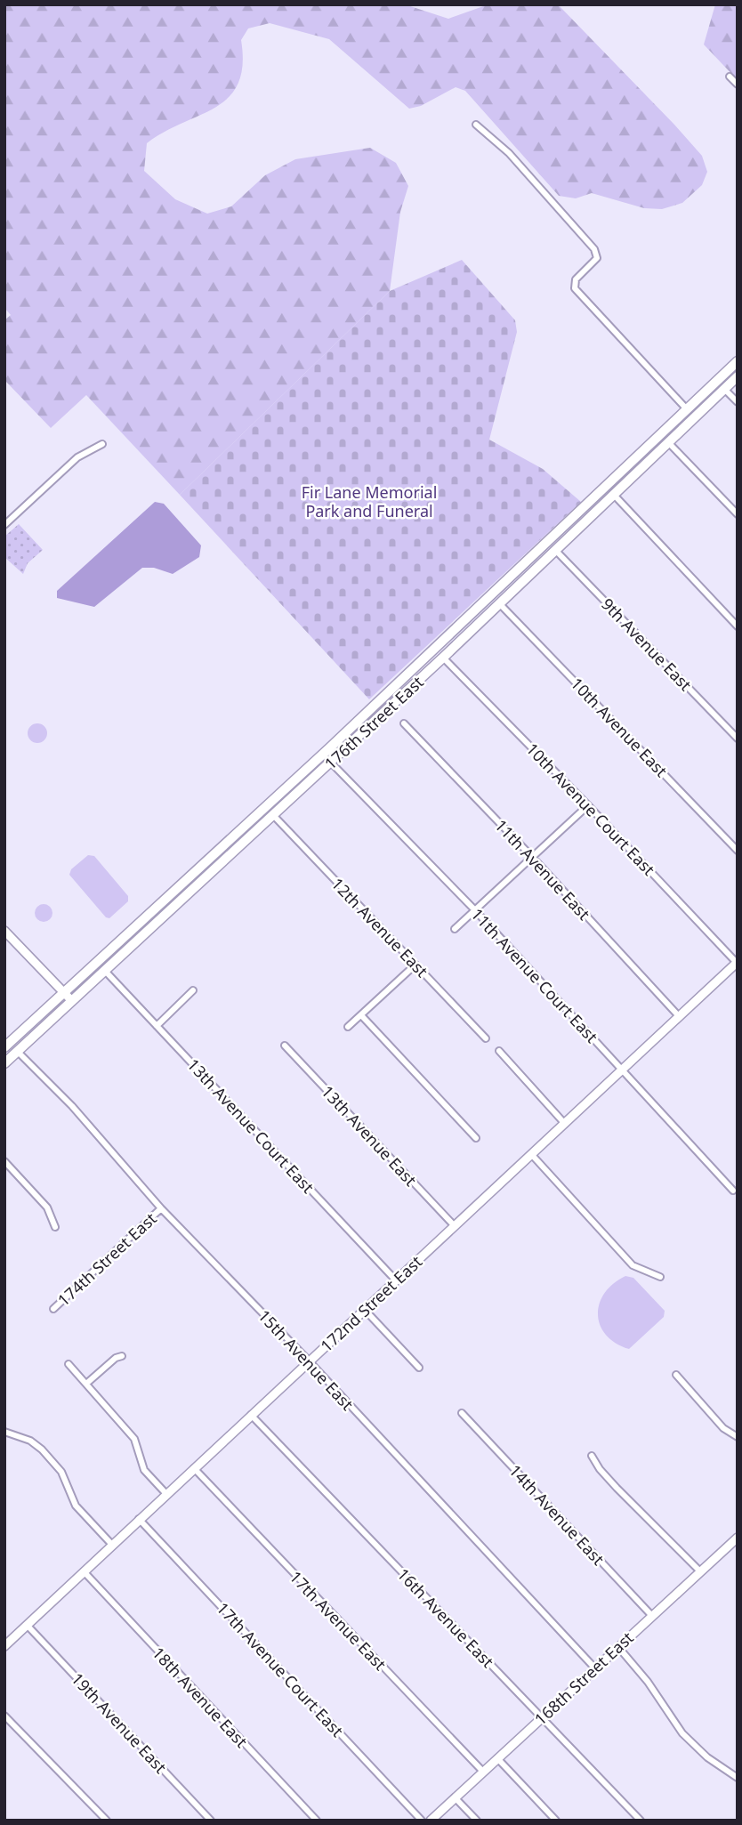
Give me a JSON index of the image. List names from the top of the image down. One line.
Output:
{"streets":{"main road":["176th Street East"],"street":["9th Avenue East","10th Avenue East","10th Avenue Court East","11th Avenue East","12th Avenue East","11th Avenue Court East","13th Avenue Court East","13th Avenue East","174th Street East","172nd Street East","15th Avenue East","14th Avenue East","16th Avenue East","17th Avenue East","17th Avenue Court East","168th Street East","18th Avenue East","19th Avenue East"]},"crossings":[["9th Avenue East","176th Street East"],["176th Street East","10th Avenue East"],["176th Street East","10th Avenue Court East"],["176th Street East","12th Avenue East"],["176th Street East","11th Avenue Court East"],["176th Street East","13th Avenue Court East"],["176th Street East","15th Avenue East"],["10th Avenue Court East","172nd Street East"],["11th Avenue East","172nd Street East"],["11th Avenue Court East","172nd Street East"],["13th Avenue Court East","172nd Street East"],["13th Avenue East","172nd Street East"],["174th Street East","15th Avenue East"],["172nd Street East","15th Avenue East"],["172nd Street East","16th Avenue East"],["172nd Street East","17th Avenue East"],["172nd Street East","17th Avenue Court East"],["172nd Street East","18th Avenue East"],["172nd Street East","19th Avenue East"],["15th Avenue East","168th Street East"],["14th Avenue East","168th Street East"],["16th Avenue East","168th Street East"],["17th Avenue East","168th Street East"]],"parks":["Fir Lane Memorial Park and Funeral"]}
